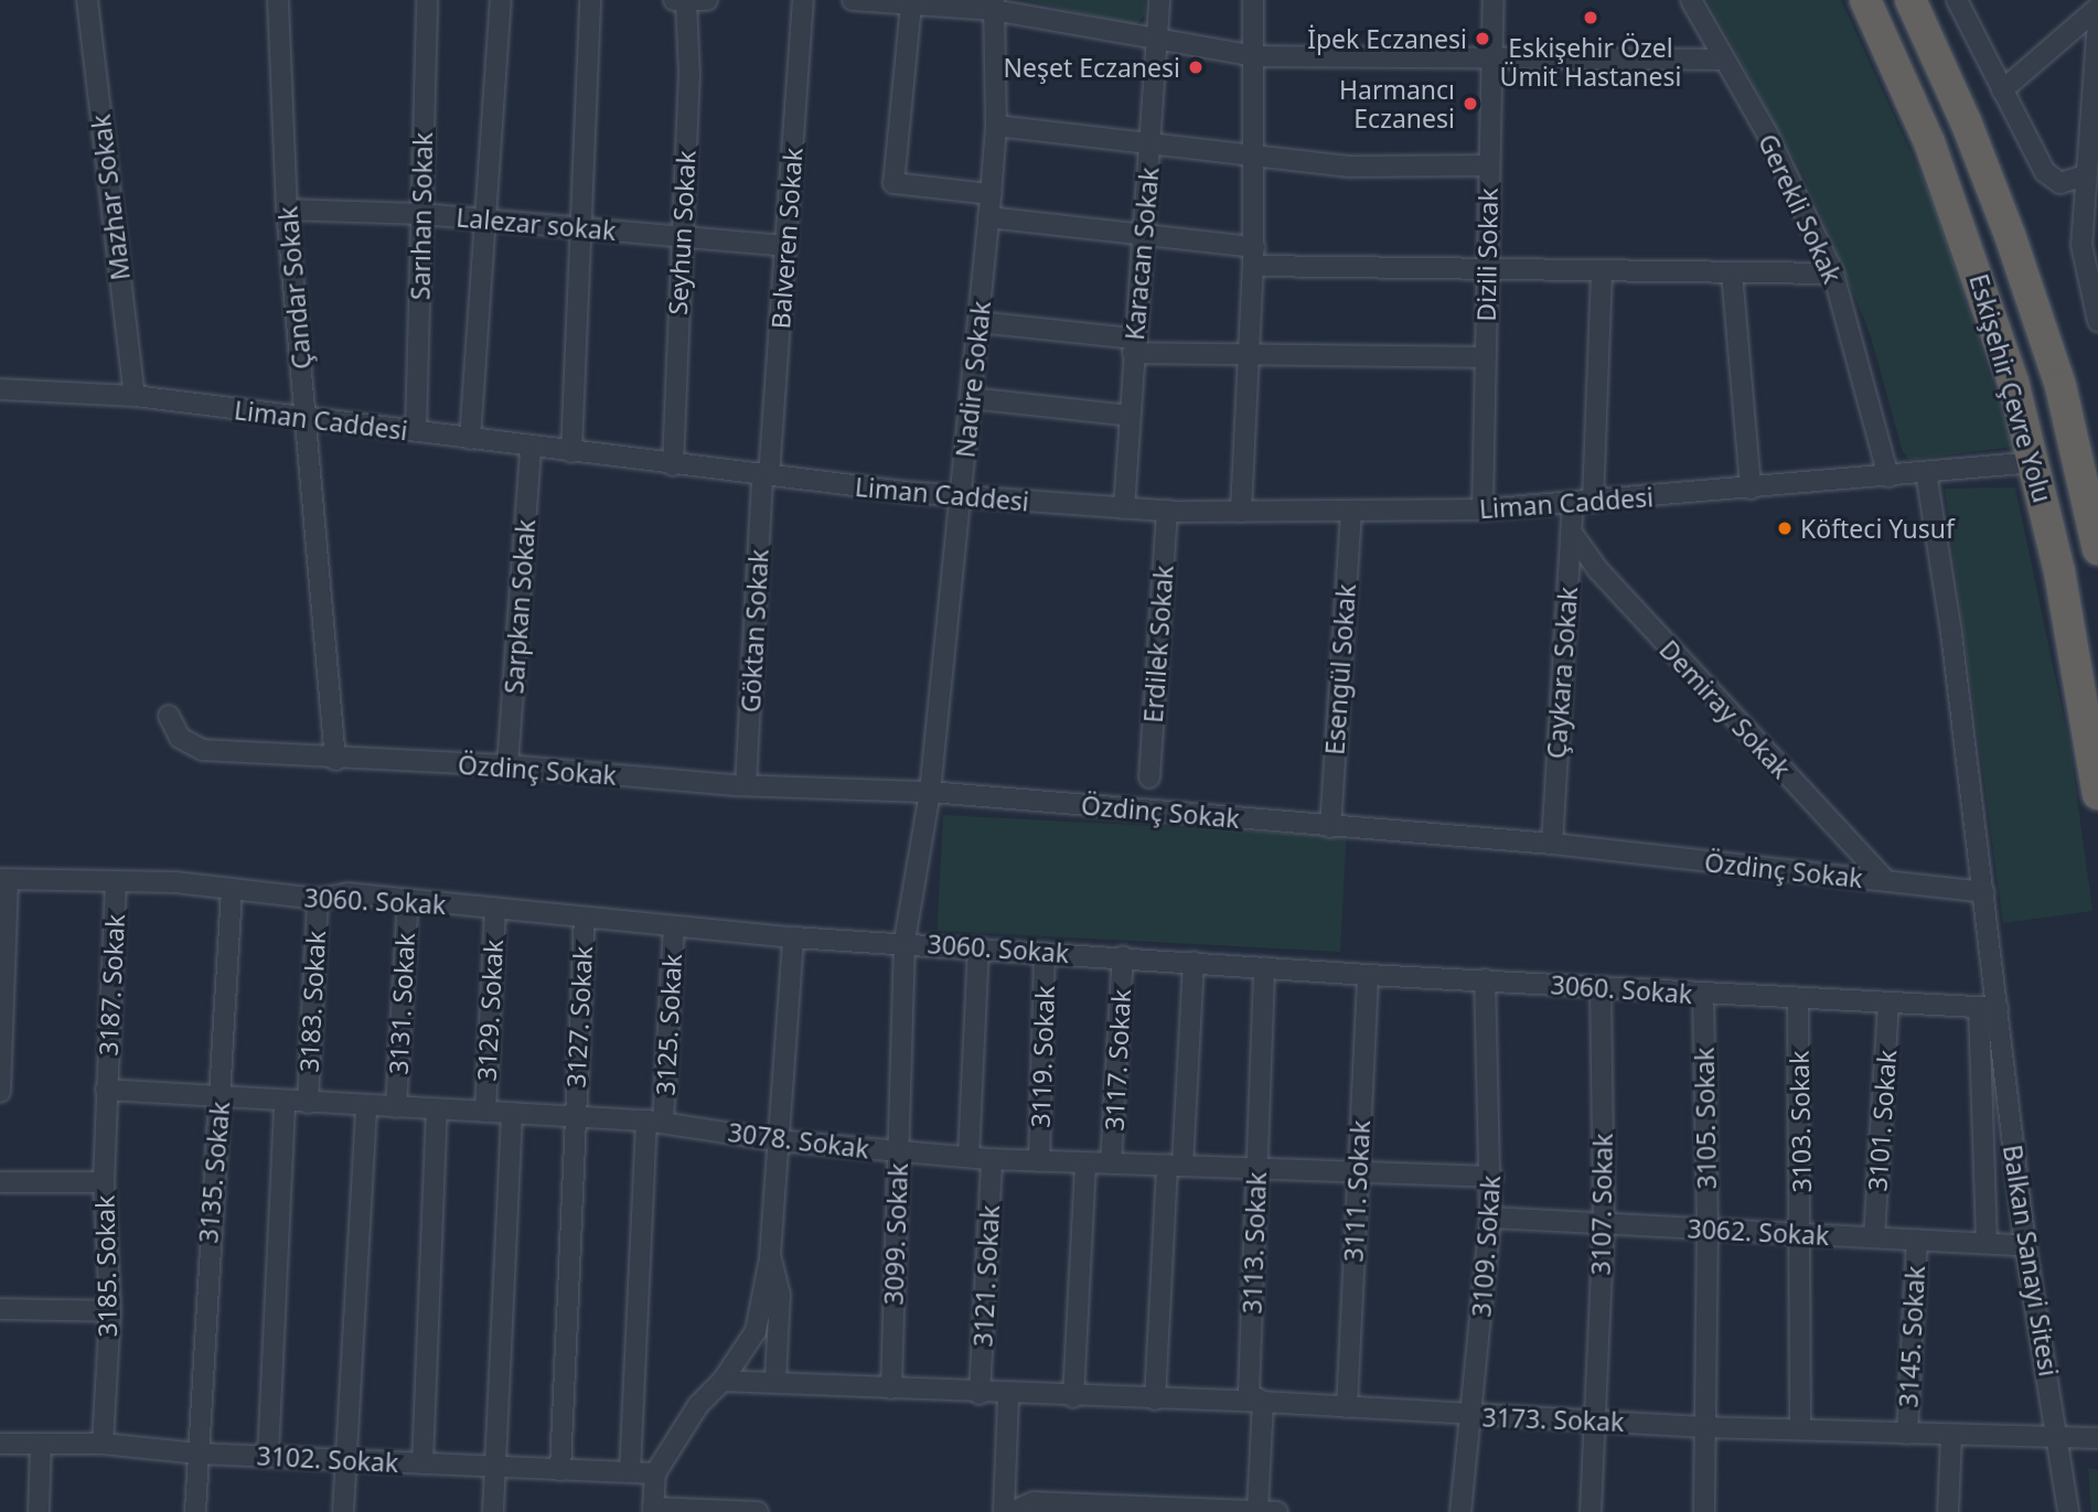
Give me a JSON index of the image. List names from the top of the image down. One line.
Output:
{"streets":{"highway":["Eskişehir Çevre Yolu"],"street":["Mazhar Sokak","Gerekli Sokak","Sarıhan Sokak","Lalezar sokak","Seyhun Sokak","Balveren Sokak","Karacan Sokak","Dizili Sokak","Çandar Sokak","Nadire Sokak","Liman Caddesi","Sarpkan Sokak","Göktan Sokak","Erdilek Sokak","Esengül Sokak","Çaykara Sokak","Demiray Sokak","Özdinç Sokak","3060. Sokak","3187. Sokak","3183. Sokak","3131. Sokak","3129. Sokak","3127. Sokak","3125. Sokak","3119. Sokak","3117. Sokak","3105. Sokak","3101. Sokak","3103. Sokak","3078. Sokak","3135. Sokak","3111. Sokak","3107. Sokak","3062. Sokak","3099. Sokak","3113. Sokak","3109. Sokak","Balkan Sanayi Sitesi","3185. Sokak","3121. Sokak","3145. Sokak","3173. Sokak","3102. Sokak"]},"crossings":[["Mazhar Sokak","Liman Caddesi"],["Gerekli Sokak","Liman Caddesi"],["Sarıhan Sokak","Lalezar sokak"],["Sarıhan Sokak","Liman Caddesi"],["Lalezar sokak","Seyhun Sokak"],["Lalezar sokak","Balveren Sokak"],["Lalezar sokak","Çandar Sokak"],["Seyhun Sokak","Liman Caddesi"],["Balveren Sokak","Liman Caddesi"],["Balveren Sokak","Göktan Sokak"],["Karacan Sokak","Liman Caddesi"],["Dizili Sokak","Liman Caddesi"],["Çandar Sokak","Liman Caddesi"],["Çandar Sokak","Özdinç Sokak"],["Nadire Sokak","Liman Caddesi"],["Nadire Sokak","Özdinç Sokak"],["Nadire Sokak","3060. Sokak"],["Nadire Sokak","3099. Sokak"],["Eskişehir Çevre Yolu","Liman Caddesi"],["Liman Caddesi","Sarpkan Sokak"],["Liman Caddesi","Göktan Sokak"],["Liman Caddesi","Erdilek Sokak"],["Liman Caddesi","Esengül Sokak"],["Liman Caddesi","Çaykara Sokak"],["Sarpkan Sokak","Özdinç Sokak"],["Göktan Sokak","Özdinç Sokak"],["Esengül Sokak","Özdinç Sokak"],["Çaykara Sokak","Demiray Sokak"],["Çaykara Sokak","Özdinç Sokak"],["Demiray Sokak","Özdinç Sokak"],["3060. Sokak","3187. Sokak"],["3060. Sokak","3183. Sokak"],["3060. Sokak","3131. Sokak"],["3060. Sokak","3129. Sokak"],["3060. Sokak","3127. Sokak"],["3060. Sokak","3125. Sokak"],["3060. Sokak","3119. Sokak"],["3060. Sokak","3117. Sokak"],["3060. Sokak","3105. Sokak"],["3060. Sokak","3101. Sokak"],["3060. Sokak","3103. Sokak"],["3060. Sokak","3135. Sokak"],["3060. Sokak","3111. Sokak"],["3060. Sokak","3107. Sokak"],["3060. Sokak","3099. Sokak"],["3060. Sokak","3113. Sokak"],["3060. Sokak","3109. Sokak"],["3060. Sokak","Balkan Sanayi Sitesi"],["3187. Sokak","3078. Sokak"],["3187. Sokak","3185. Sokak"],["3183. Sokak","3078. Sokak"],["3131. Sokak","3078. Sokak"],["3129. Sokak","3078. Sokak"],["3127. Sokak","3078. Sokak"],["3127. Sokak","3102. Sokak"],["3125. Sokak","3078. Sokak"],["3125. Sokak","3102. Sokak"],["3119. Sokak","3078. Sokak"],["3117. Sokak","3078. Sokak"],["3105. Sokak","3062. Sokak"],["3105. Sokak","3173. Sokak"],["3101. Sokak","3062. Sokak"],["3103. Sokak","3062. Sokak"],["3103. Sokak","3173. Sokak"],["3078. Sokak","3135. Sokak"],["3078. Sokak","3111. Sokak"],["3078. Sokak","3099. Sokak"],["3078. Sokak","3113. Sokak"],["3078. Sokak","3109. Sokak"],["3078. Sokak","3185. Sokak"],["3078. Sokak","3121. Sokak"],["3135. Sokak","3102. Sokak"],["3111. Sokak","3173. Sokak"],["3107. Sokak","3062. Sokak"],["3107. Sokak","3173. Sokak"],["3062. Sokak","3109. Sokak"],["3062. Sokak","Balkan Sanayi Sitesi"],["3062. Sokak","3145. Sokak"],["3099. Sokak","3173. Sokak"],["3113. Sokak","3173. Sokak"],["3109. Sokak","3173. Sokak"],["Balkan Sanayi Sitesi","3173. Sokak"],["3185. Sokak","3102. Sokak"],["3121. Sokak","3173. Sokak"],["3145. Sokak","3173. Sokak"]],"places":["Eskişehir Özel Ümit Hastanesi","İpek Eczanesi","Neşet Eczanesi","Harmancı Eczanesi","Köfteci Yusuf"]}
